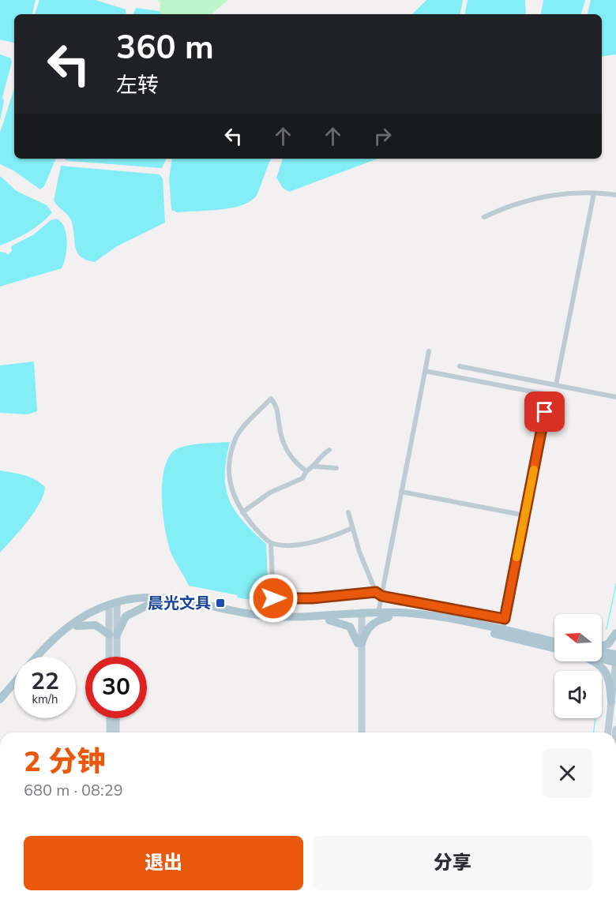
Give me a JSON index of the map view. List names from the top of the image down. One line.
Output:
{"places":{"transit":["晨光文具"]},"north":"left","page":{"turn":["360 m","左转"],"speed":"22 km/h","limit":"30","heading":["2 分钟","680 m · 08:29"],"buttons":["退出","分享"]}}
